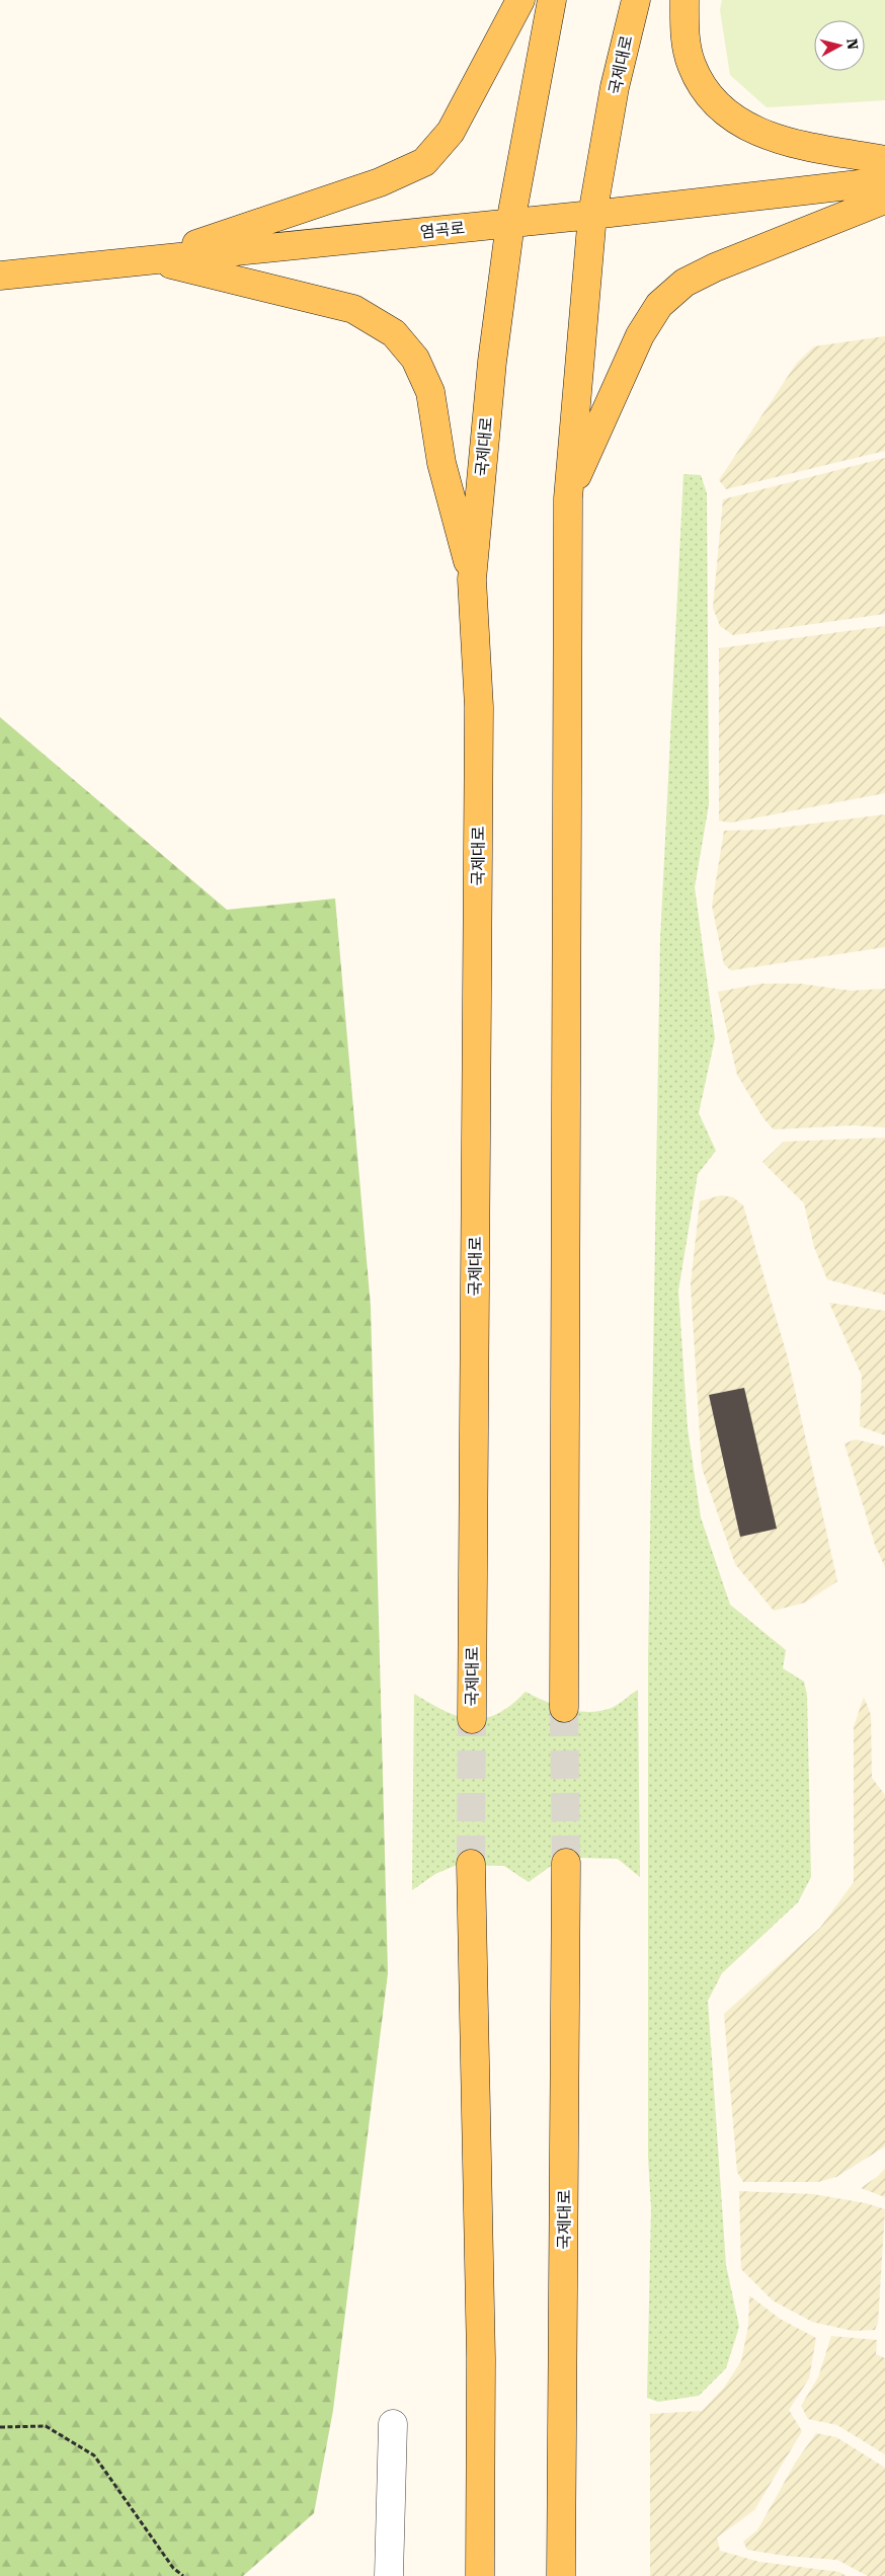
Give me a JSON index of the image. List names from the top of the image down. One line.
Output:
{"streets":{"main road":["국제대로","염곡로"]},"crossings":[["국제대로","염곡로"]],"north":"right"}
